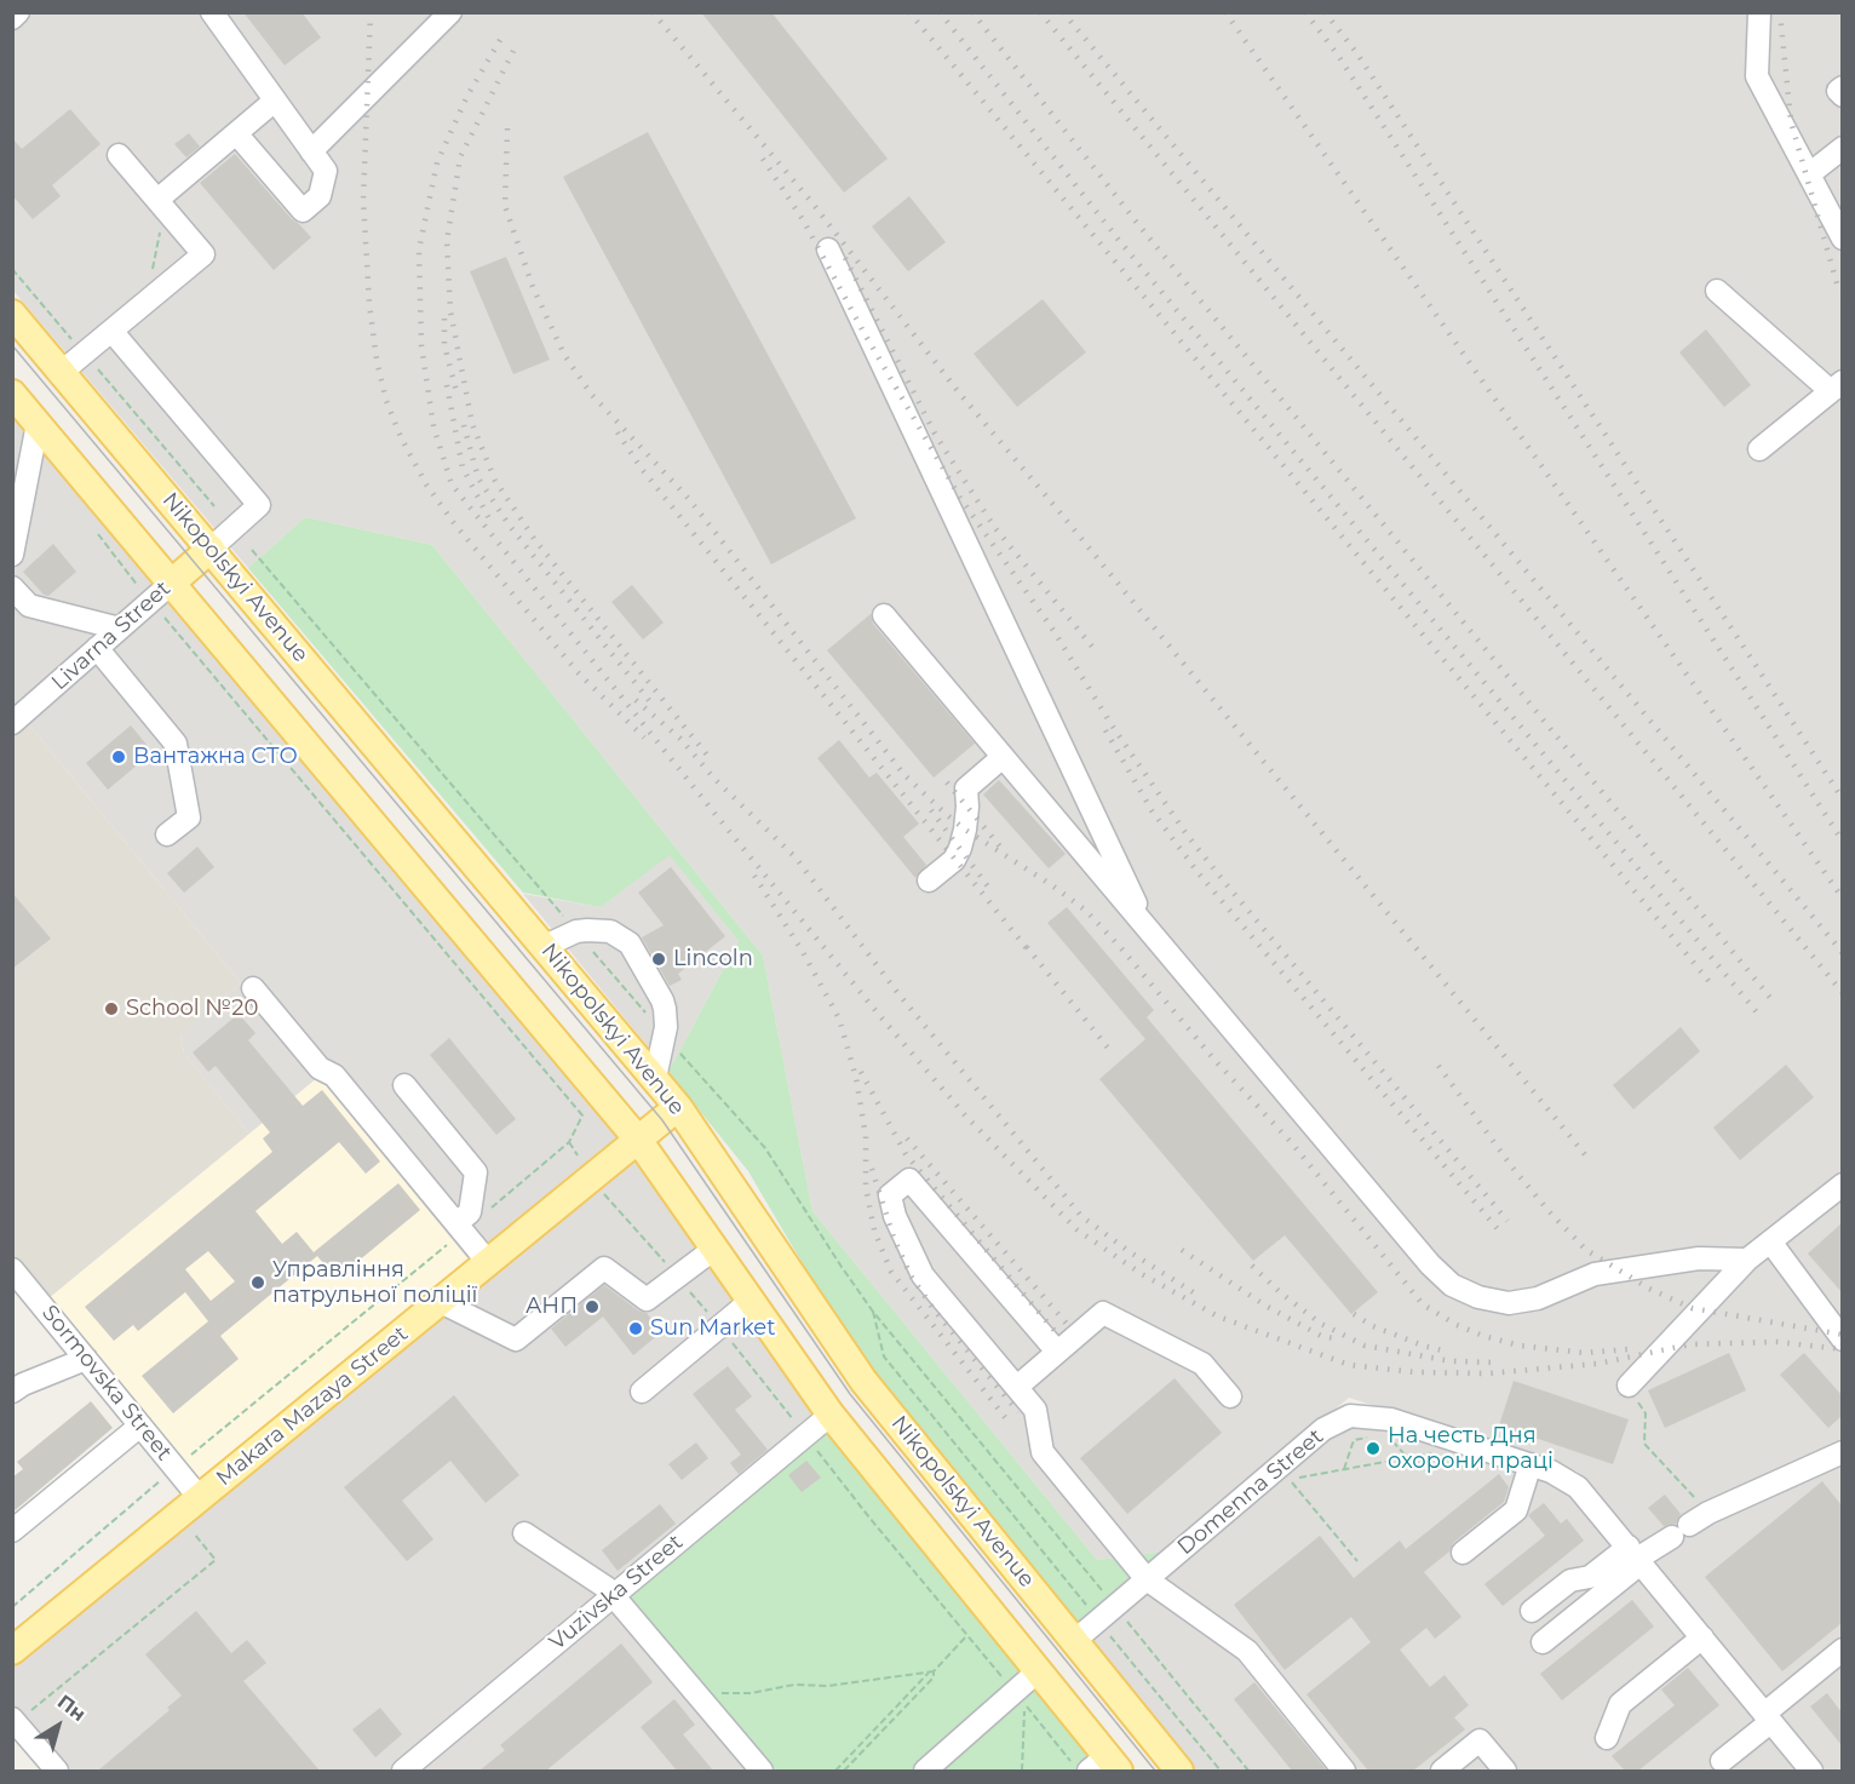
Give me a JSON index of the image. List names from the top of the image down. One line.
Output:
{"streets":{"main road":["Nikopolskyi Avenue","Livarna Street","Makara Mazaya Street","Domenna Street"],"street":["Sormovska Street","Vuzivska Street"]},"crossings":[["Nikopolskyi Avenue","Livarna Street"],["Nikopolskyi Avenue","Makara Mazaya Street"],["Nikopolskyi Avenue","Domenna Street"],["Sormovska Street","Makara Mazaya Street"]],"places":["Вантажна СТО","Lincoln","School №20","Управління патрульної поліції","АНП","Sun Market","На честь Дня охорони праці"],"north":"top right"}
